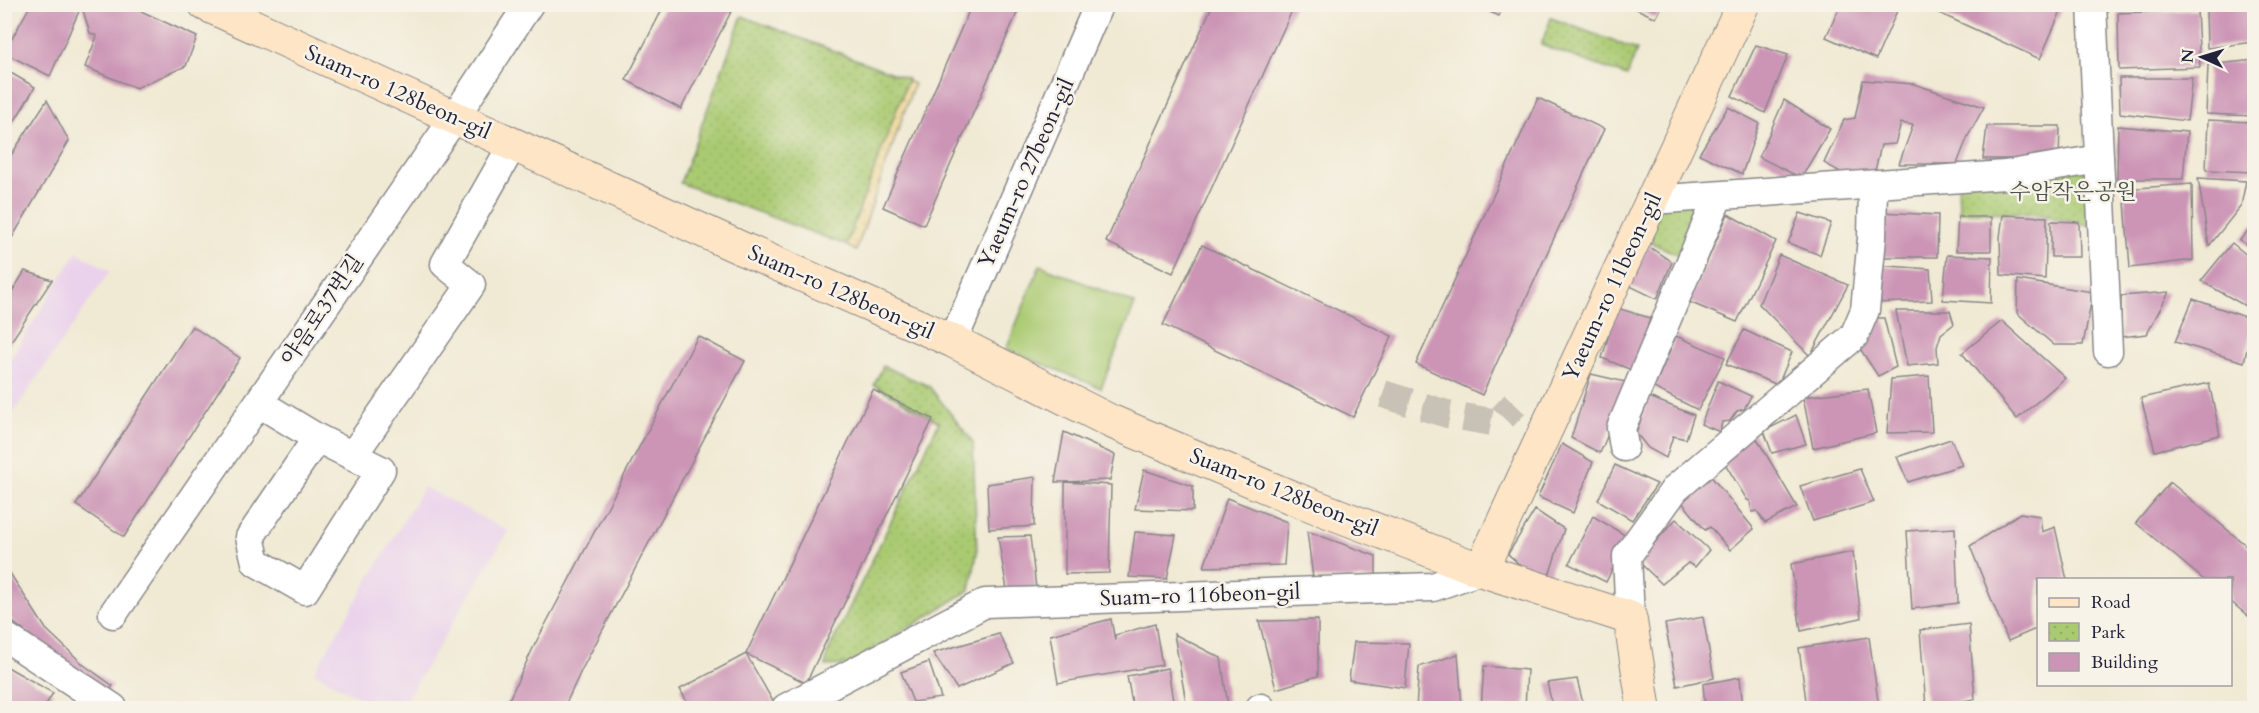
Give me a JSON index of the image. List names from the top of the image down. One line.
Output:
{"streets":{"street":["Suam-ro 128beon-gil","Yaeum-ro 27beon-gil","Yaeum-ro 11beon-gil","야음로37번길","Suam-ro 116beon-gil"]},"crossings":[["Suam-ro 128beon-gil","Yaeum-ro 27beon-gil"],["Suam-ro 128beon-gil","Yaeum-ro 11beon-gil"],["Suam-ro 128beon-gil","야음로37번길"],["Suam-ro 128beon-gil","Suam-ro 116beon-gil"],["Yaeum-ro 11beon-gil","Suam-ro 116beon-gil"]],"parks":["수암작은공원"],"legend":["Road","Park","Building"],"north":"left"}
